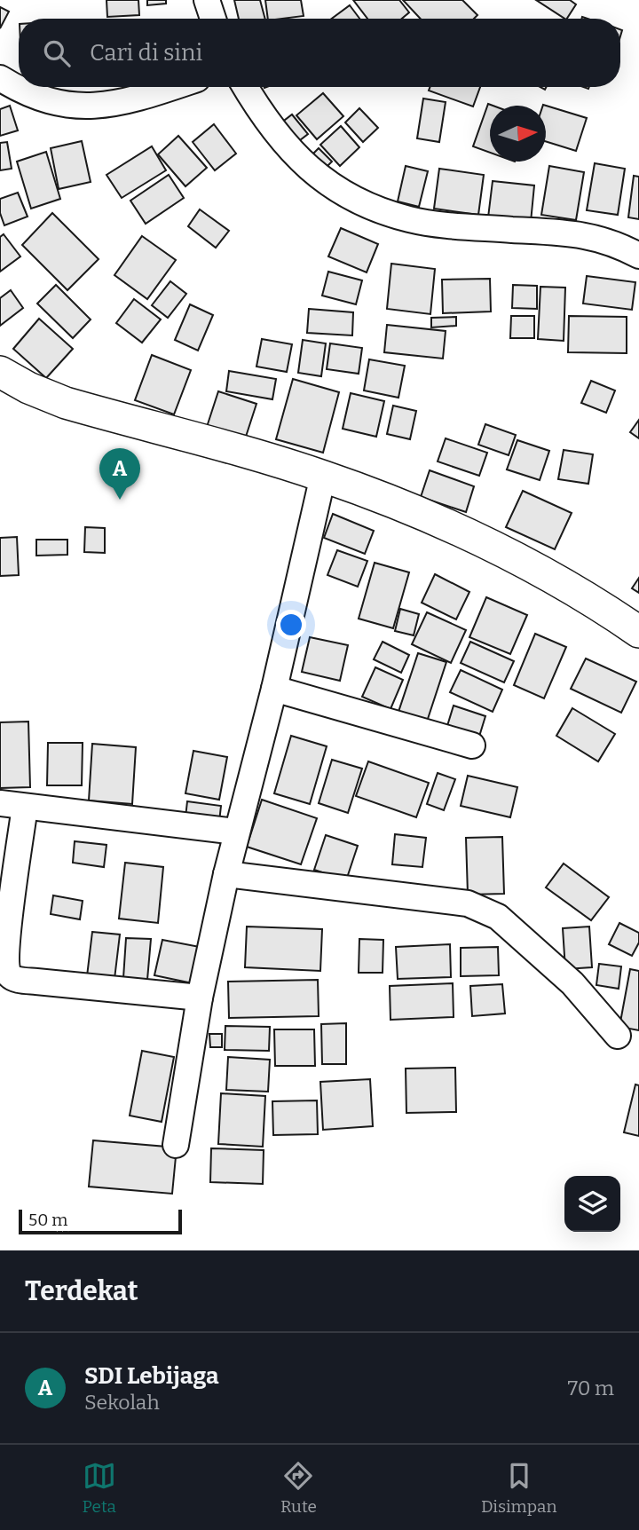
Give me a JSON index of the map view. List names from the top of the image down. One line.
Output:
{"scale_bar":"50 m","north":"right","page":{"search":"Cari di sini","pins":"A","scale":"50 m","heading":"Terdekat","list":[{"mark":"A","name":"SDI Lebijaga","note":"Sekolah","value":"70 m"}],"nav":["Peta","Rute","Disimpan"]}}
